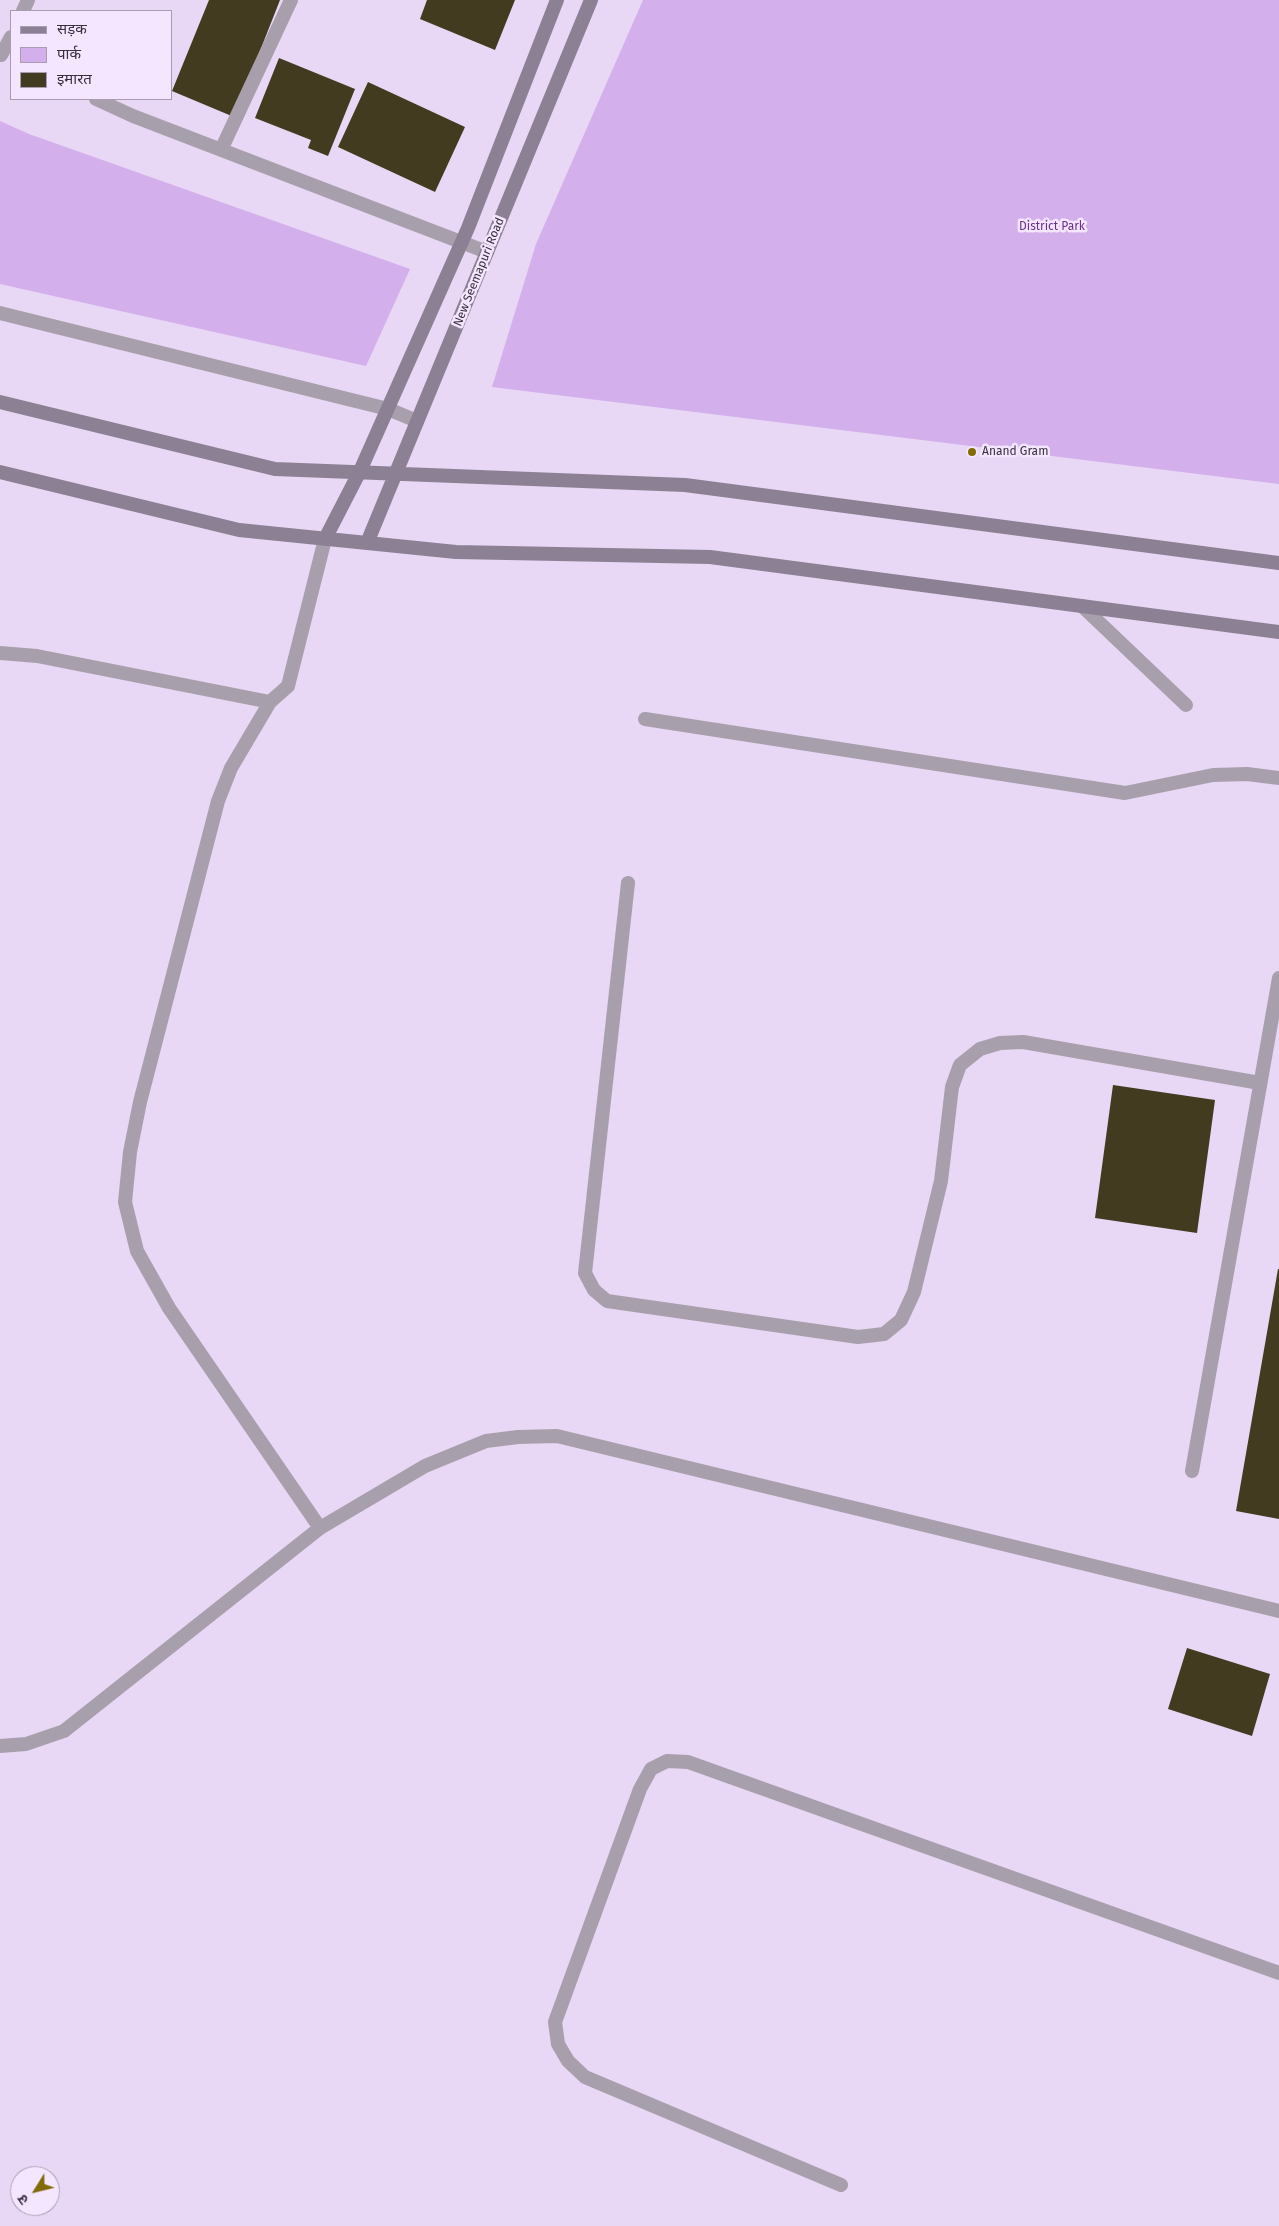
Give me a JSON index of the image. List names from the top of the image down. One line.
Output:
{"streets":{"main road":["New Seemapuri Road"]},"parks":["District Park"],"places":["Anand Gram"],"legend":["सड़क","पार्क","इमारत"],"north":"bottom left"}
